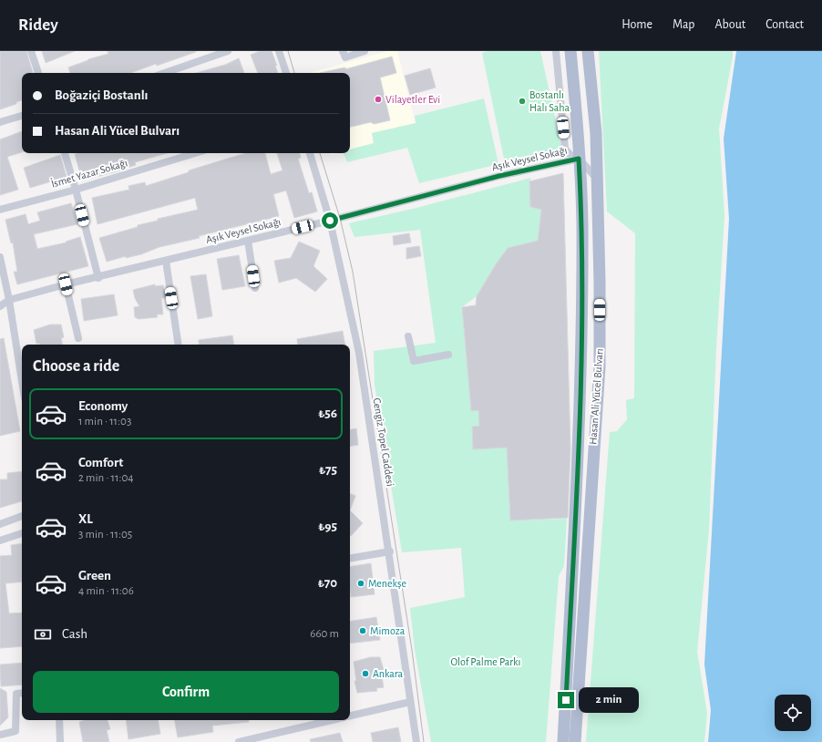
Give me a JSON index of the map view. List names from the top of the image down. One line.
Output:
{"streets":{"main road":["Hasan Ali Yücel Bulvarı"],"street":["Aşık Veysel Sokağı","İsmet Yazar Sokağı","Cengiz Topel Caddesi"]},"crossings":[["Aşık Veysel Sokağı","Hasan Ali Yücel Bulvarı"],["Aşık Veysel Sokağı","Cengiz Topel Caddesi"]],"parks":["Olof Palme Parkı"],"places":["Vilayetler Evi","Bostanlı Halı Saha","Menekşe","Mimoza","Ankara"],"page":{"header":"Ridey","nav":["Home","Map","About","Contact"],"banner":["Boğaziçi Bostanlı","Hasan Ali Yücel Bulvarı"],"heading":"Choose a ride","list":[{"name":"Economy","note":"1 min · 11:03","value":"₺56"},{"name":"Comfort","note":"2 min · 11:04","value":"₺75"},{"name":"XL","note":"3 min · 11:05","value":"₺95"},{"name":"Green","note":"4 min · 11:06","value":"₺70"}],"pay":["Cash","660 m"],"buttons":"Confirm","bubble":"2 min"}}
